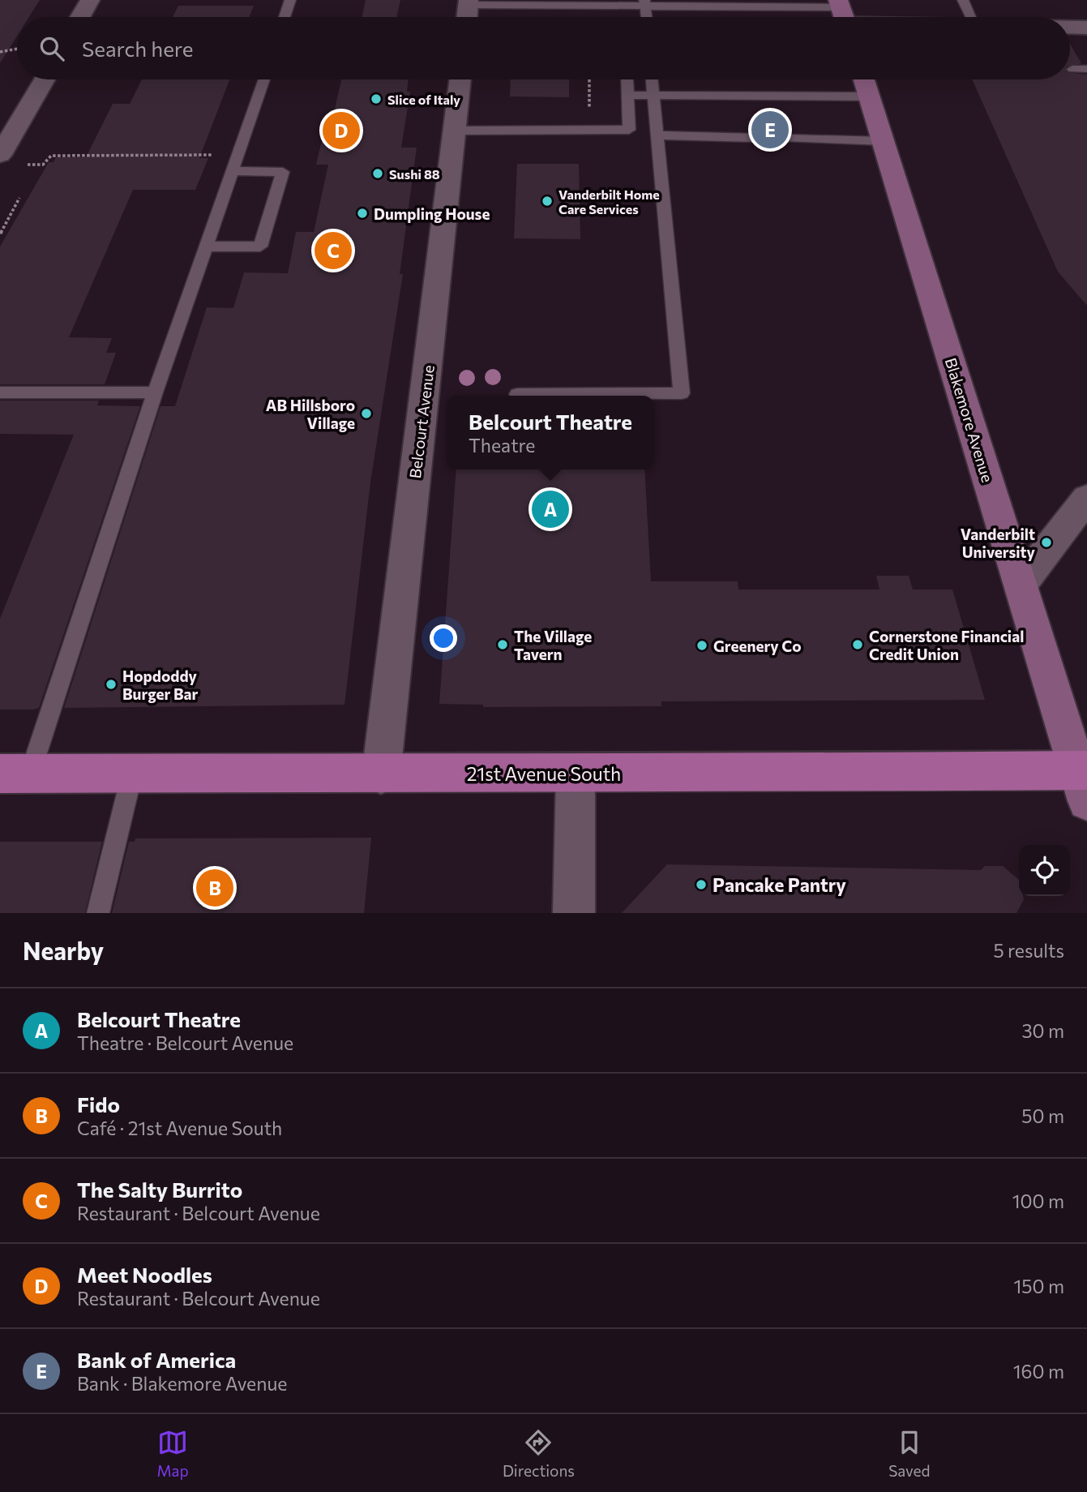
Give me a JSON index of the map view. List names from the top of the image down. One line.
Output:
{"streets":{"main road":["Blakemore Avenue","21st Avenue South"],"street":["Belcourt Avenue"]},"crossings":[["Blakemore Avenue","21st Avenue South"],["Belcourt Avenue","21st Avenue South"]],"places":["Slice of Italy","Sushi 88","Vanderbilt Home Care Services","Dumpling House","AB Hillsboro Village","Vanderbilt University","The Village Tavern","Cornerstone Financial Credit Union","Greenery Co","Hopdoddy Burger Bar","Pancake Pantry"],"page":{"search":"Search here","pins":["E","D","C","A","B"],"popup":["Belcourt Theatre","Theatre"],"heading":["Nearby","5 results"],"list":[{"mark":"A","name":"Belcourt Theatre","note":"Theatre · Belcourt Avenue","value":"30 m"},{"mark":"B","name":"Fido","note":"Café · 21st Avenue South","value":"50 m"},{"mark":"C","name":"The Salty Burrito","note":"Restaurant · Belcourt Avenue","value":"100 m"},{"mark":"D","name":"Meet Noodles","note":"Restaurant · Belcourt Avenue","value":"150 m"},{"mark":"E","name":"Bank of America","note":"Bank · Blakemore Avenue","value":"160 m"}],"nav":["Map","Directions","Saved"]}}
